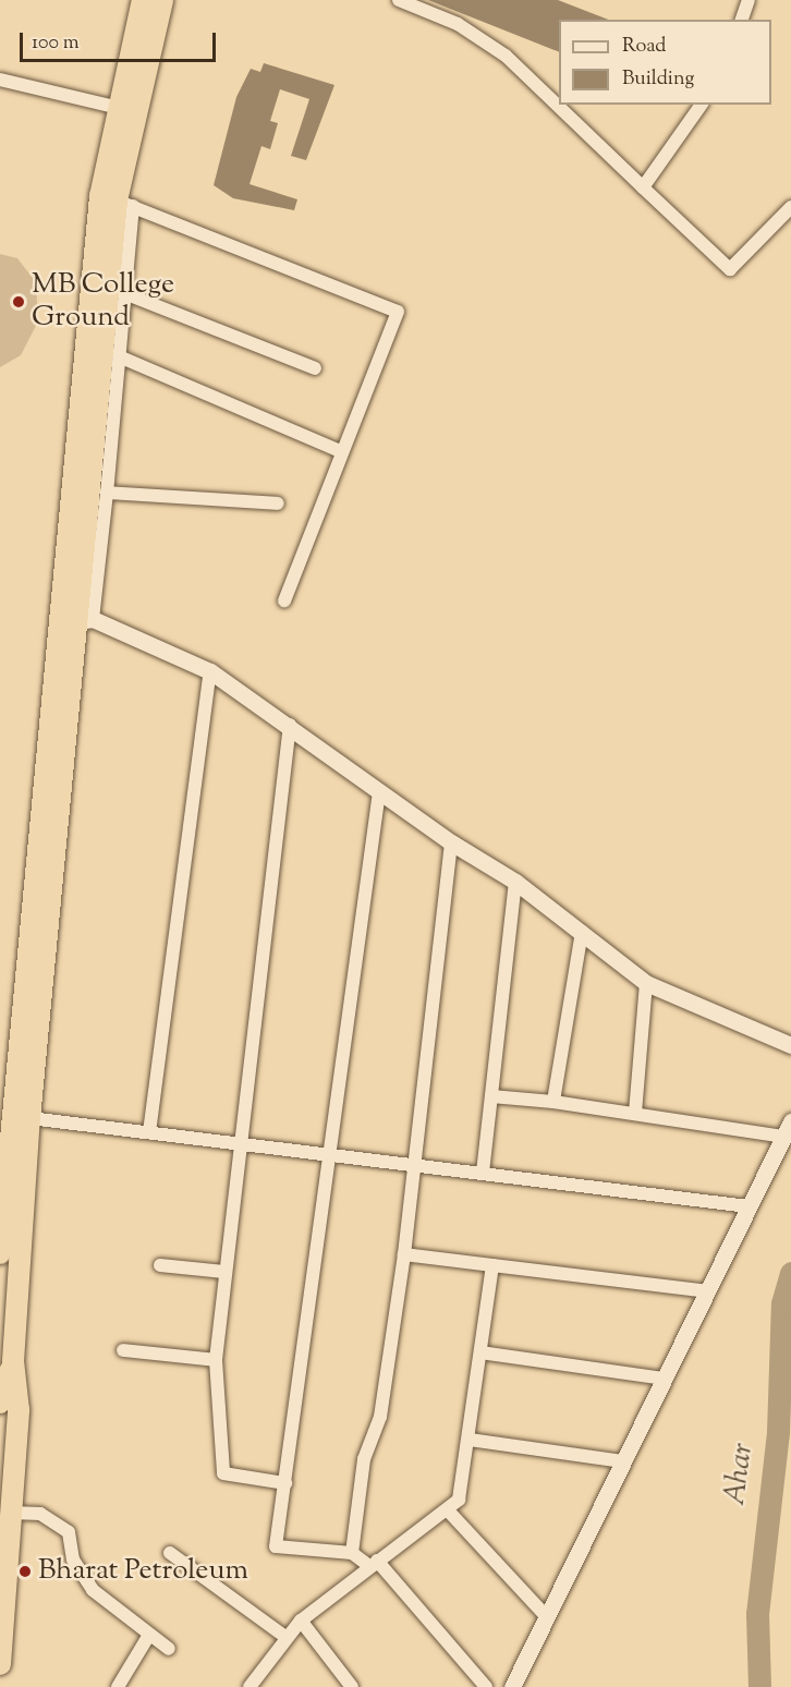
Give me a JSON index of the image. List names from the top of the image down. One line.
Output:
{"water":["Ahar"],"places":["MB College Ground","Bharat Petroleum"],"legend":["Road","Building"],"scale_bar":"100 m"}
